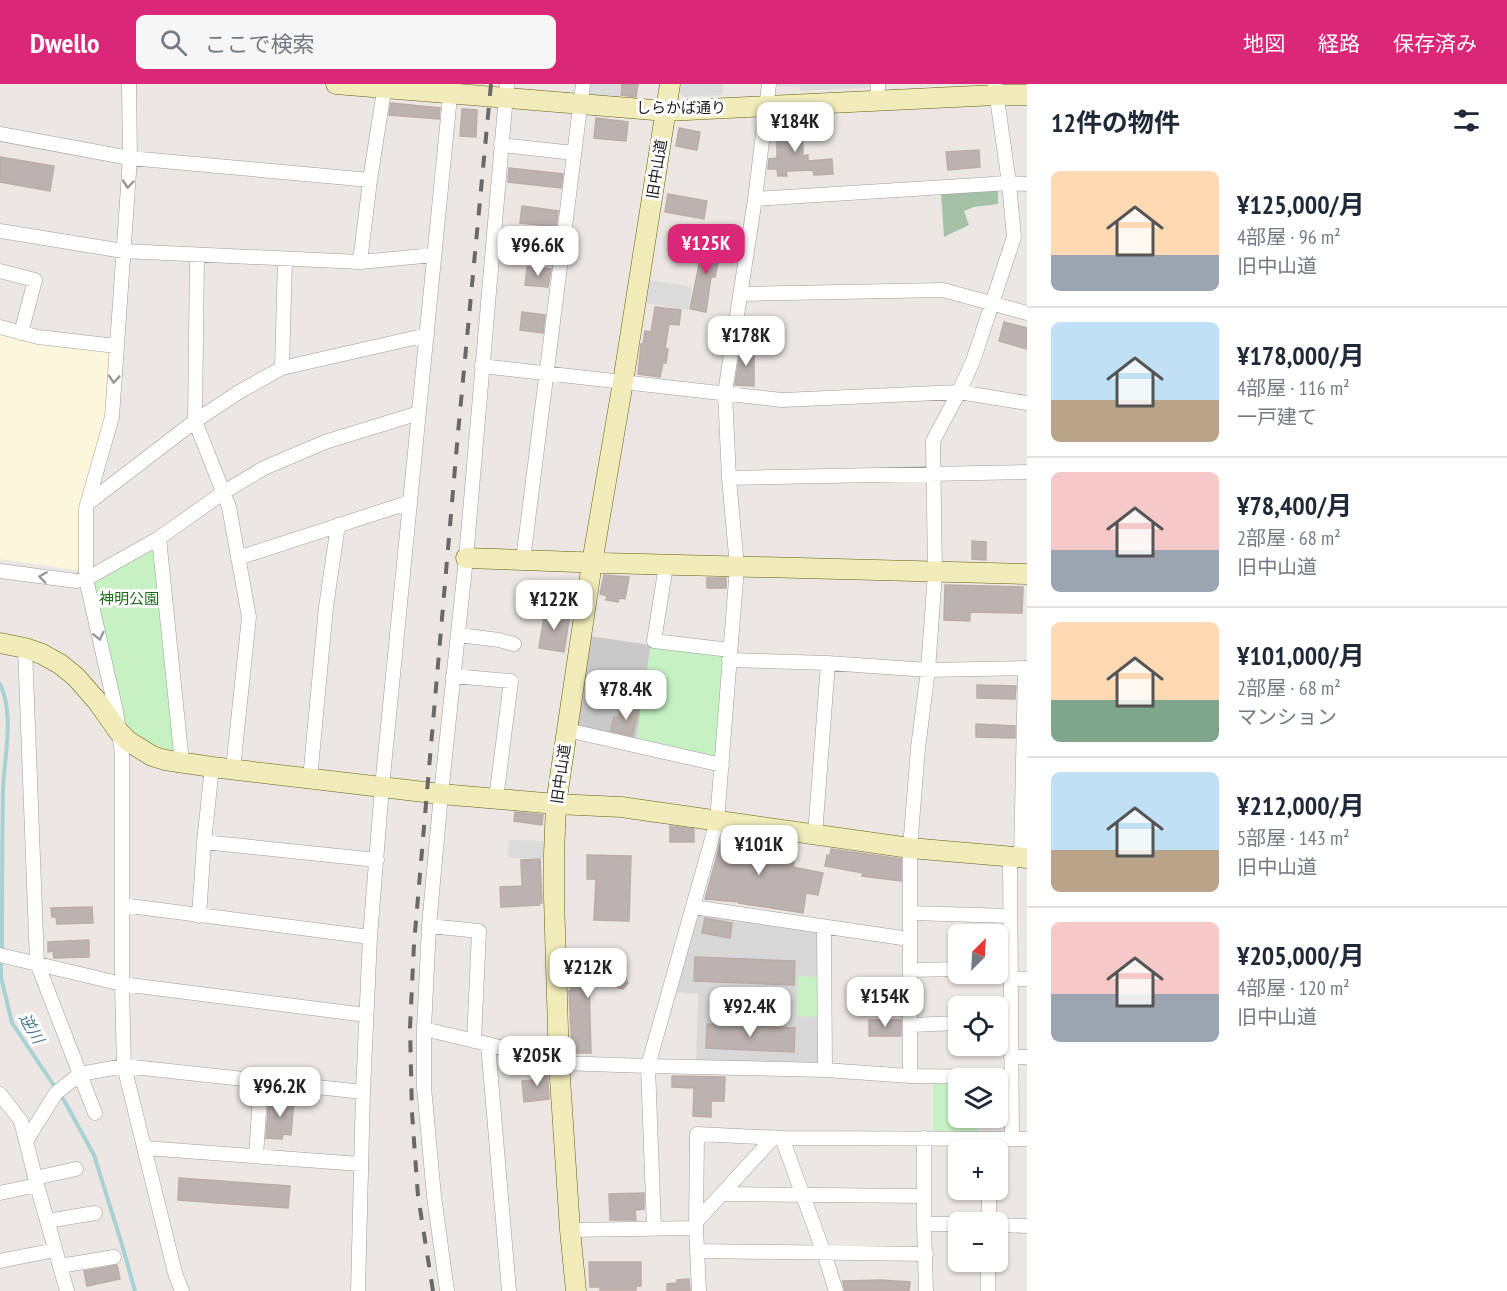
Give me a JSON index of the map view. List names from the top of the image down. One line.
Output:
{"streets":{"street":["しらかば通り","旧中山道"]},"crossings":[["しらかば通り","旧中山道"]],"water":["逆川"],"parks":["神明公園"],"north":"top right","page":{"header":"Dwello","search":"ここで検索","nav":["地図","経路","保存済み"],"heading":"12件の物件","price":["¥184K","¥125K","¥96.6K","¥178K","¥122K","¥78.4K","¥101K","¥212K","¥154K","¥92.4K","¥205K","¥96.2K"],"list":[{"name":"¥125,000/月","note":"4部屋 · 96 m² · 旧中山道"},{"name":"¥178,000/月","note":"4部屋 · 116 m² · 一戸建て"},{"name":"¥78,400/月","note":"2部屋 · 68 m² · 旧中山道"},{"name":"¥101,000/月","note":"2部屋 · 68 m² · マンション"},{"name":"¥212,000/月","note":"5部屋 · 143 m² · 旧中山道"},{"name":"¥205,000/月","note":"4部屋 · 120 m² · 旧中山道"}],"map_buttons":["+","−"]}}
